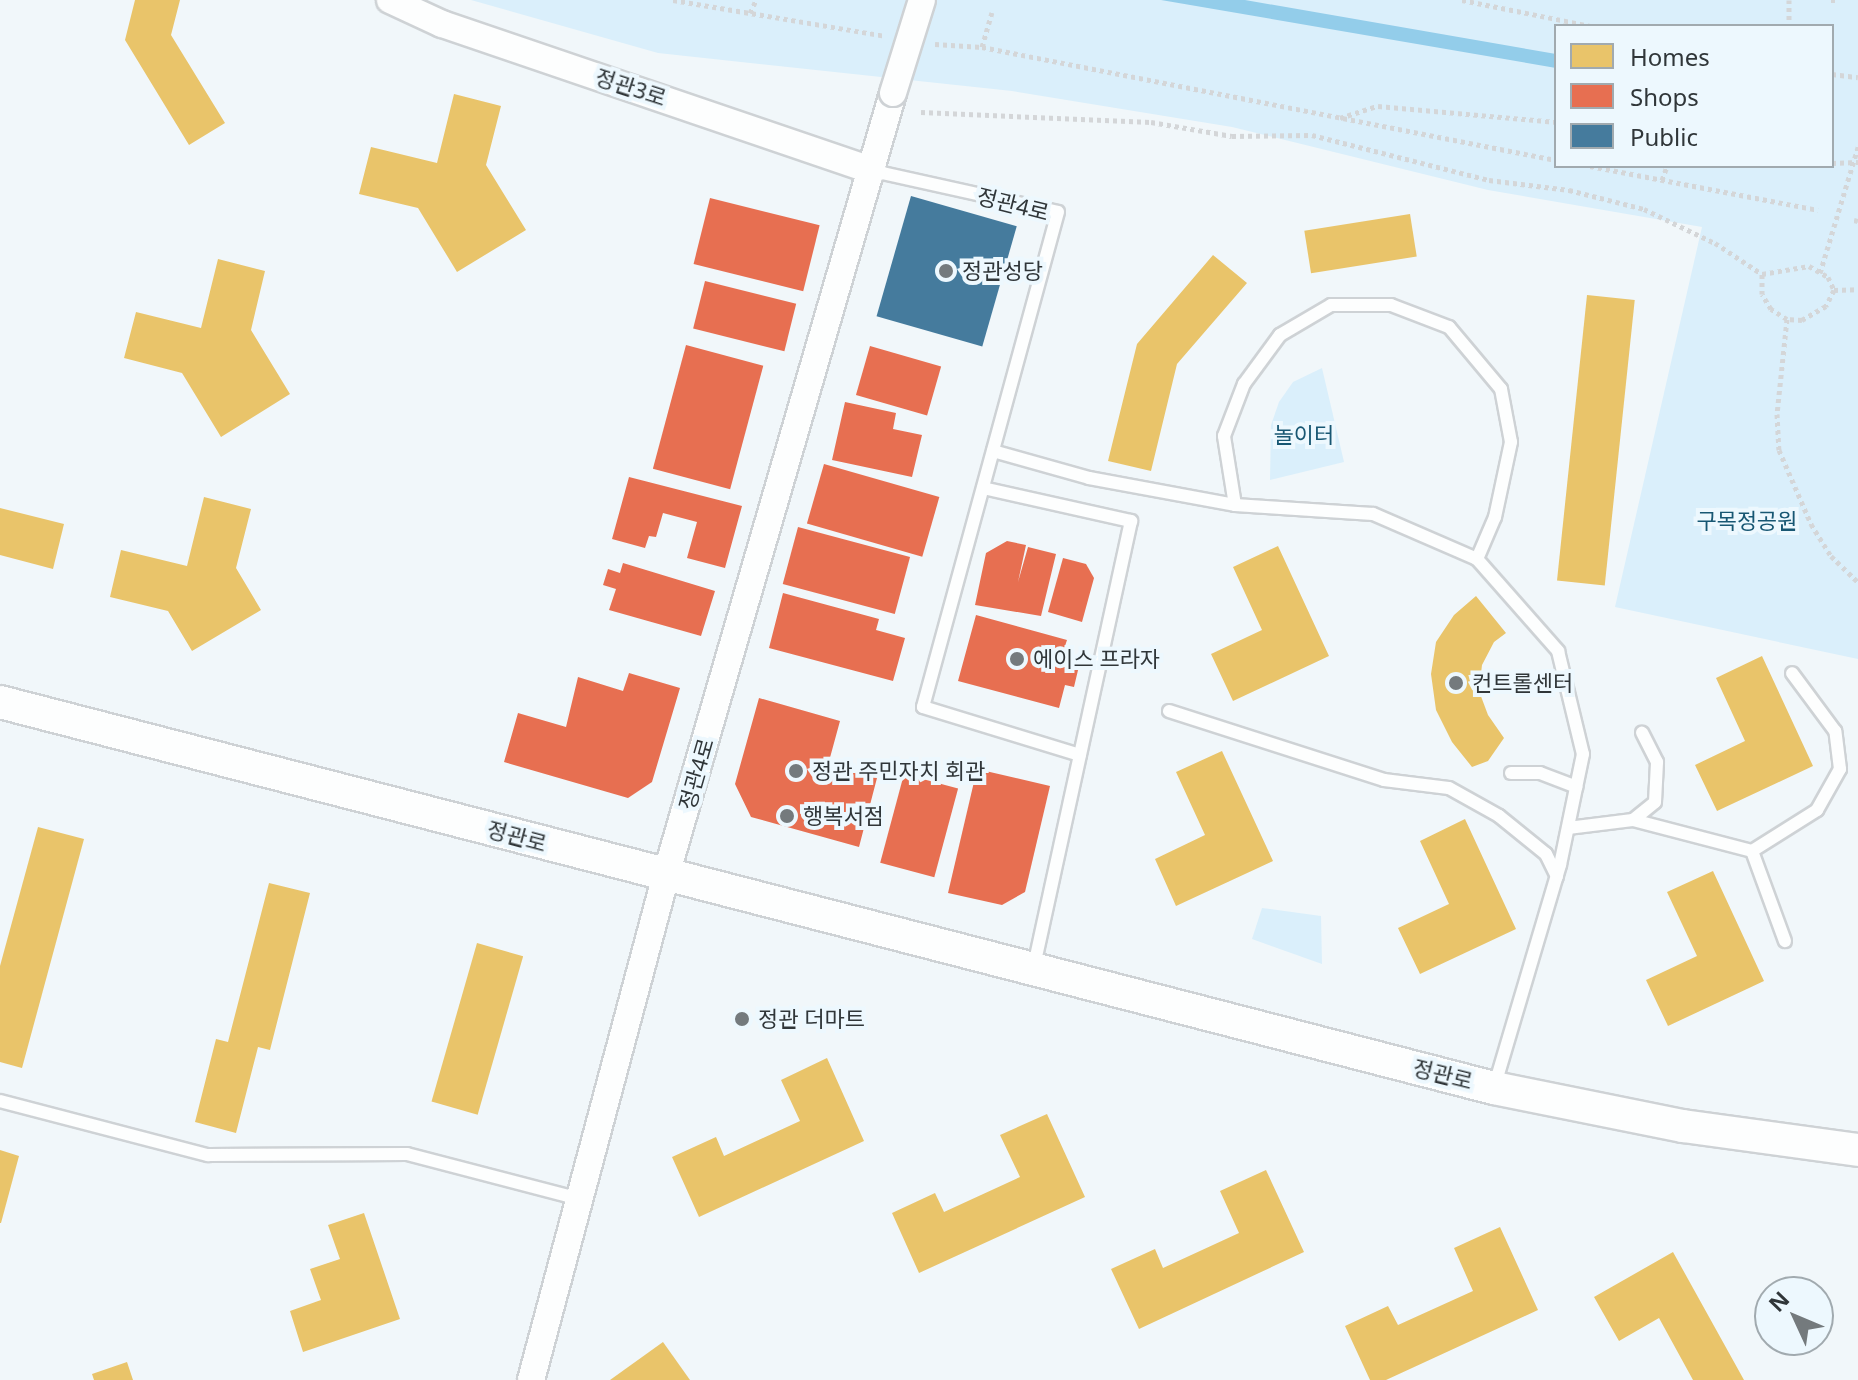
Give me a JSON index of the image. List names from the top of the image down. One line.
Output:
{"streets":{"street":["정관3로","정관4로","정관로"]},"crossings":[["정관3로","정관4로"],["정관4로","정관로"]],"parks":["놀이터","구목정공원"],"places":["정관성당","에이스 프라자","컨트롤센터","정관 주민자치 회관","행복서점","정관 더마트"],"legend":["Homes","Shops","Public"],"north":"top left"}
